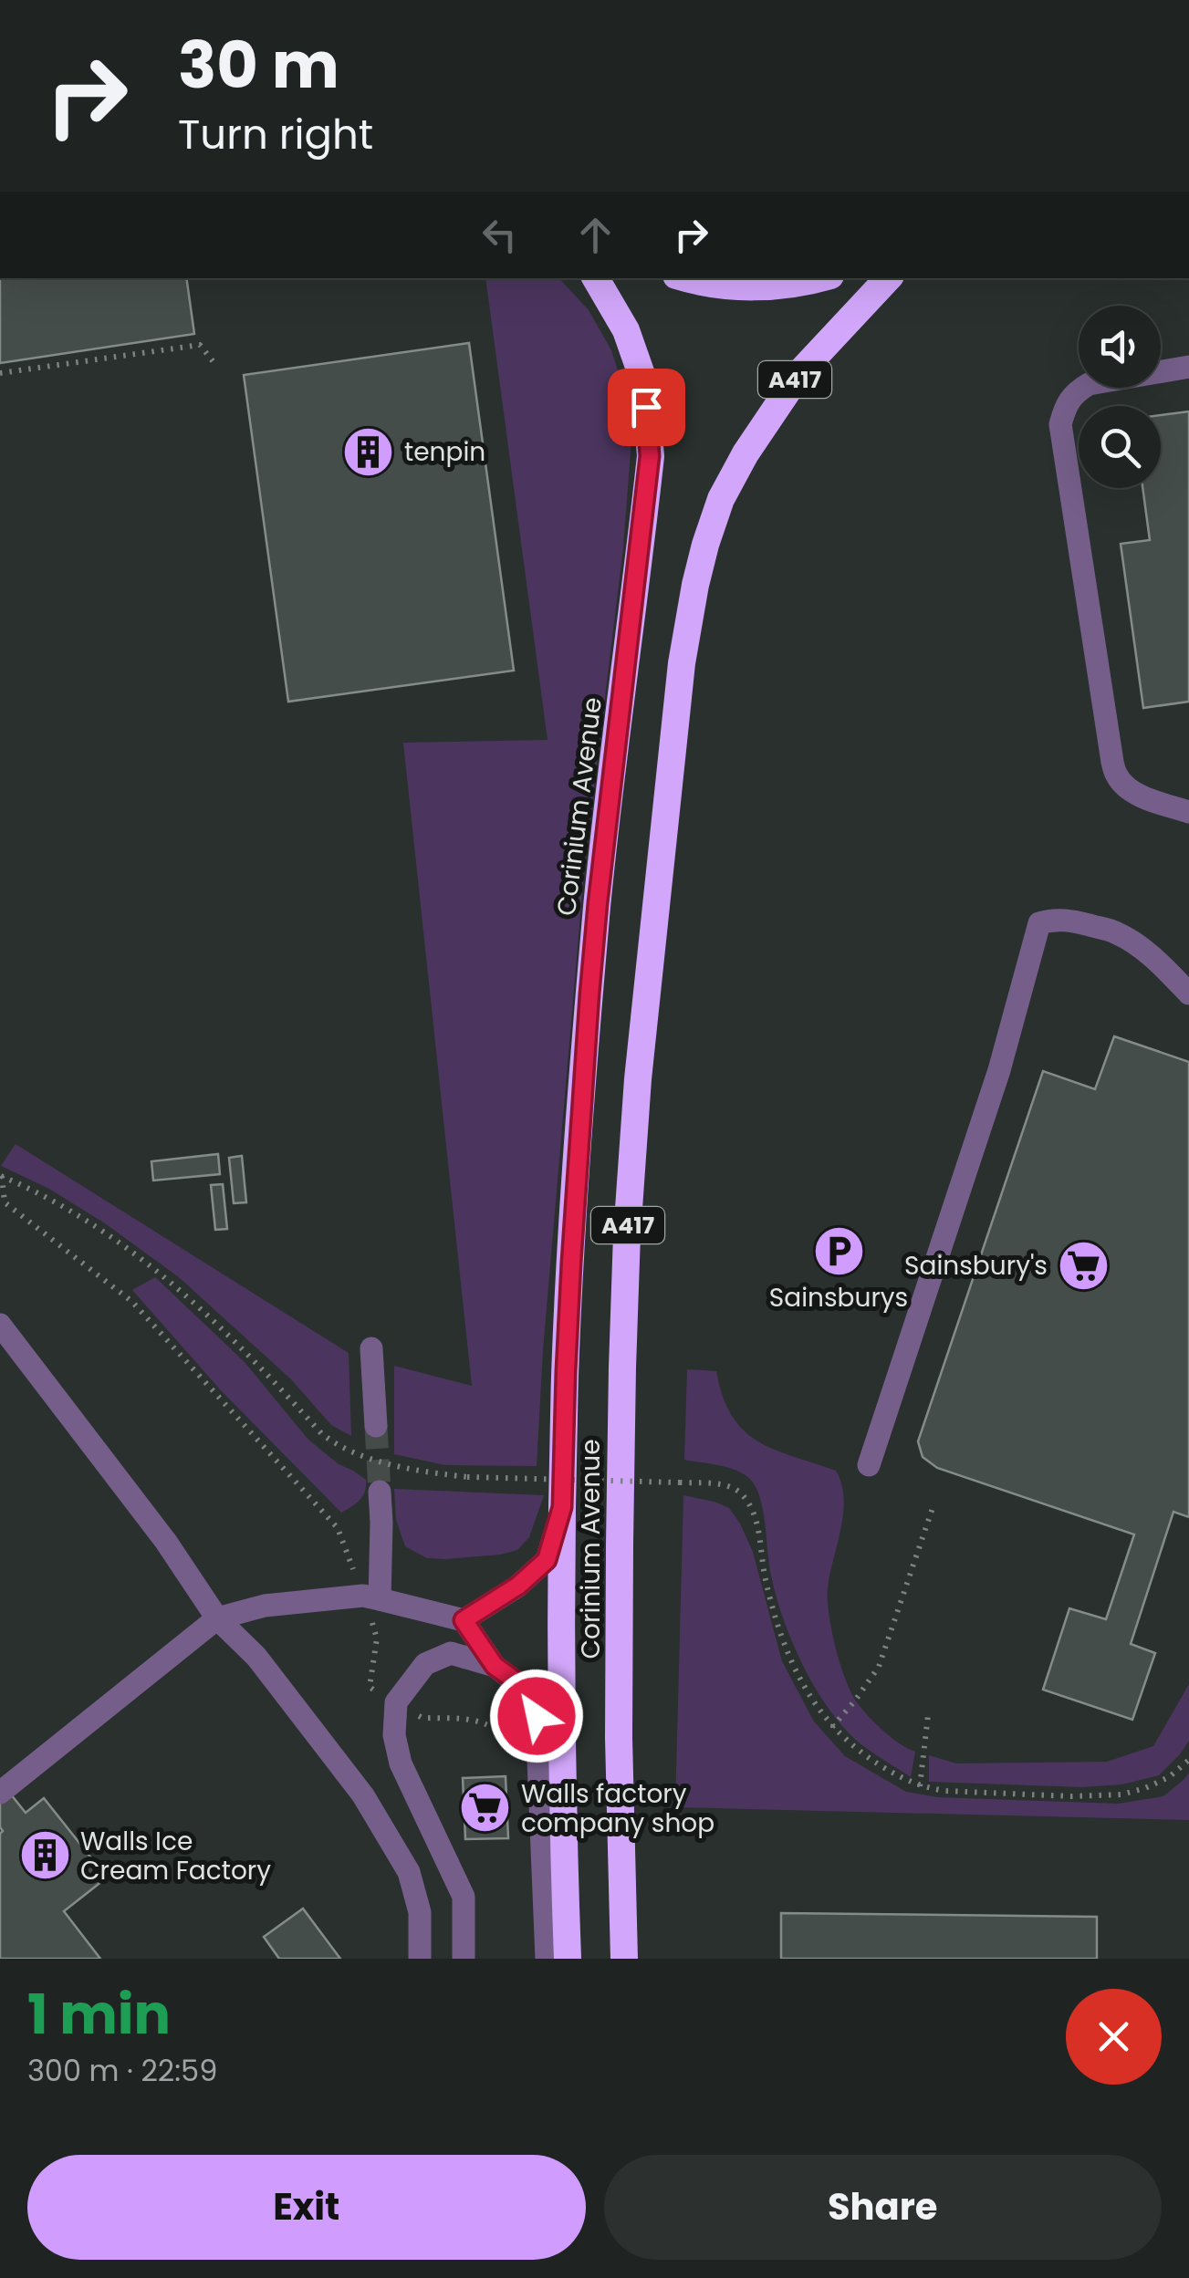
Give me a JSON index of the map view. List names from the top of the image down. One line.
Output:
{"streets":{"highway":["A417","Corinium Avenue"]},"places":{"building":["tenpin","Walls Ice Cream Factory"],"parking":["Sainsburys"],"supermarket":["Sainsbury's","Walls factory company shop"]},"page":{"turn":["30 m","Turn right"],"heading":["1 min","300 m · 22:59"],"buttons":["Exit","Share"]}}
